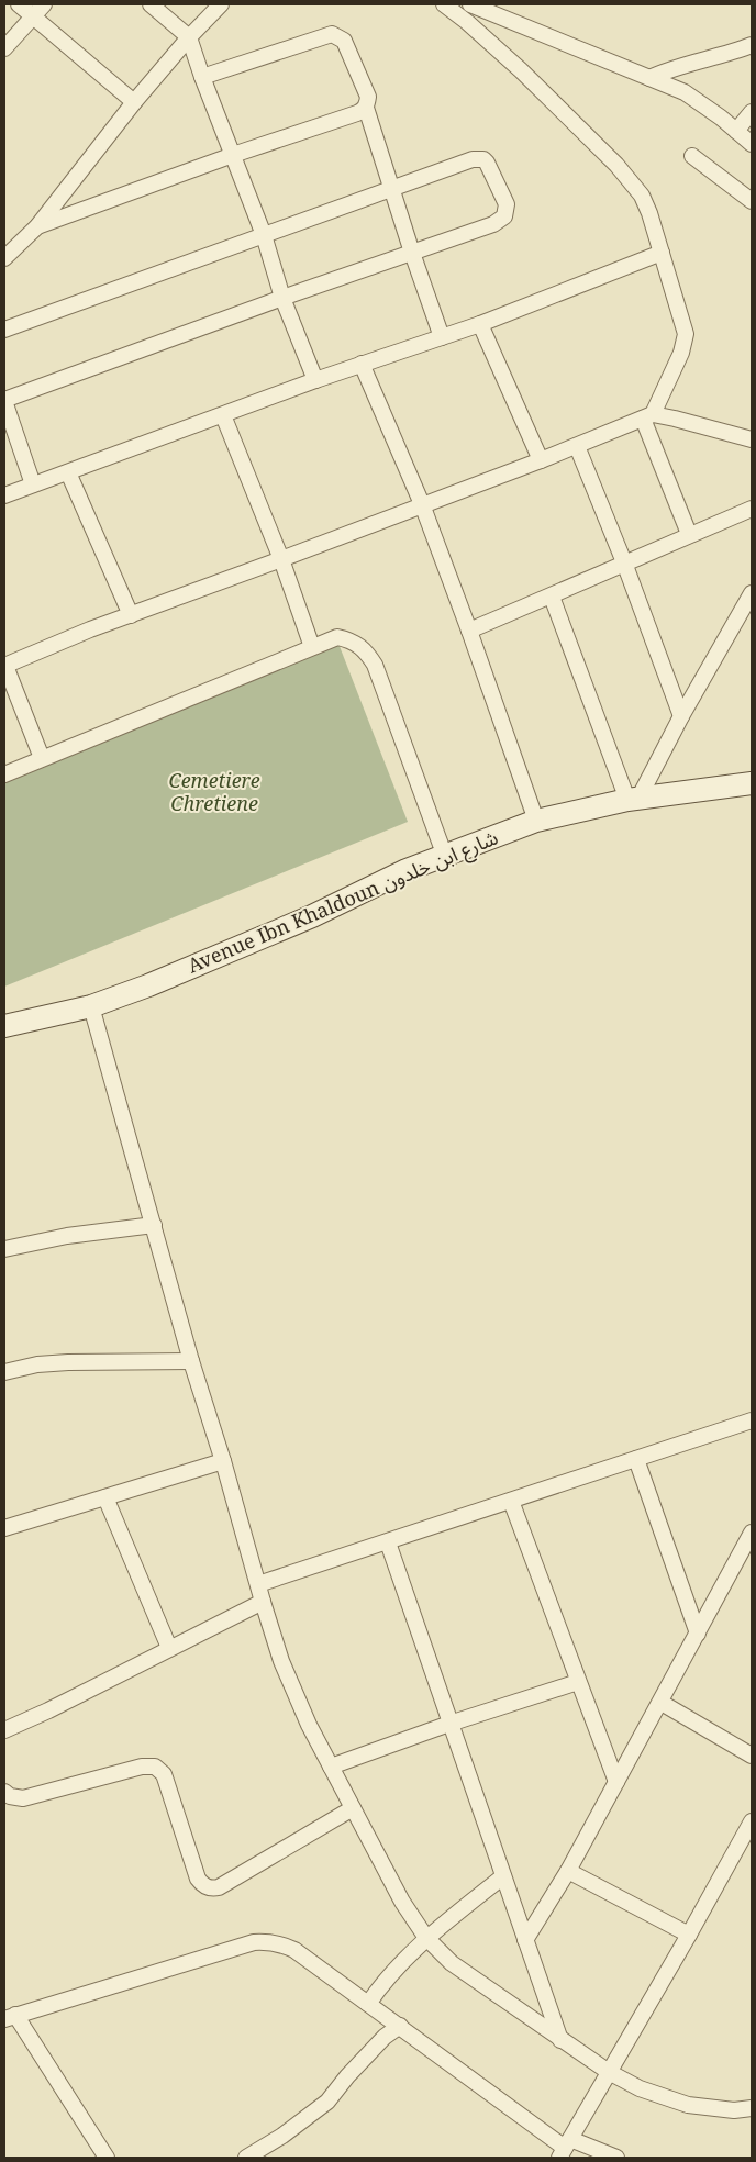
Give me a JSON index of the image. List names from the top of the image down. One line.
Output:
{"streets":{"street":["Avenue Ibn Khaldoun شارع ابن خلدون"]},"parks":["Cemetiere Chretiene"]}
